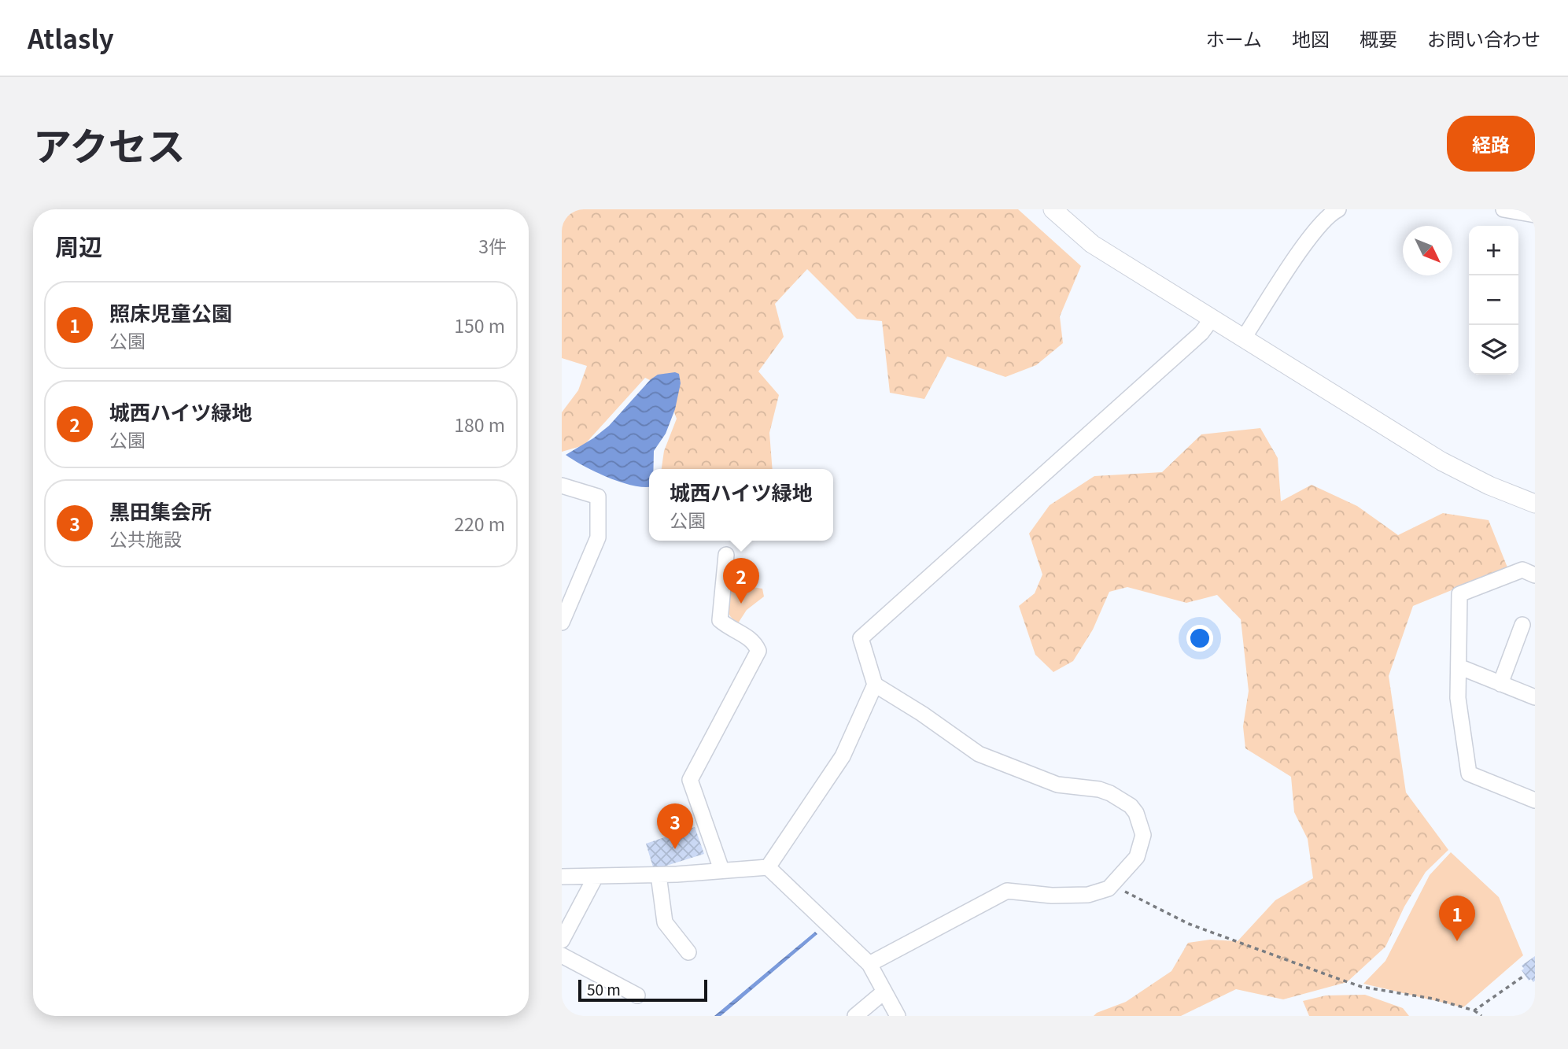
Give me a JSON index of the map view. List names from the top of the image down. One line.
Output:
{"scale_bar":"50 m","north":"bottom right","page":{"header":"Atlasly","nav":["ホーム","地図","概要","お問い合わせ"],"title":"アクセス","buttons":"経路","heading":["周辺","3件"],"map_buttons":["+","−"],"list":[{"mark":"1","name":"照床児童公園","note":"公園","value":"150 m"},{"mark":"2","name":"城西ハイツ緑地","note":"公園","value":"180 m"},{"mark":"3","name":"黒田集会所","note":"公共施設","value":"220 m"}],"popup":["城西ハイツ緑地","公園"],"pins":["2","3","1"],"scale":"50 m"}}
